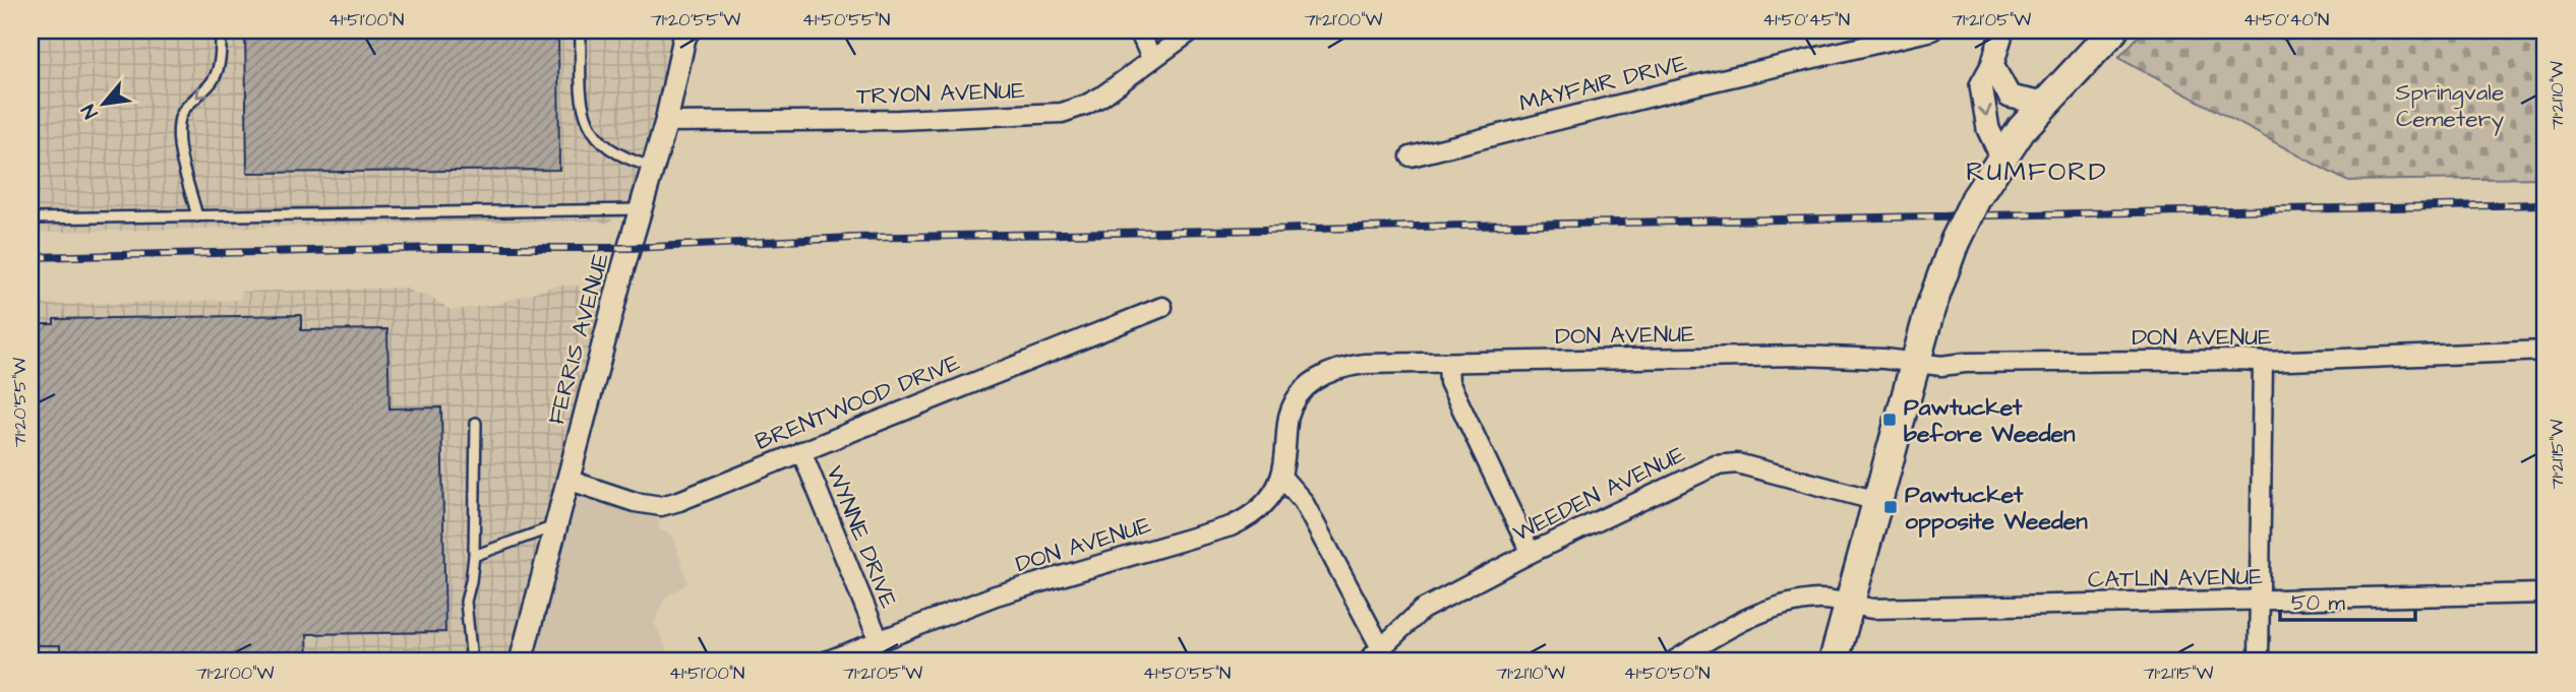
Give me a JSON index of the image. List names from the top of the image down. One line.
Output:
{"streets":{"street":["MAYFAIR DRIVE","TRYON AVENUE","DON AVENUE","FERRIS AVENUE","BRENTWOOD DRIVE","WEEDEN AVENUE","WYNNE DRIVE","CATLIN AVENUE"]},"crossings":[["TRYON AVENUE","FERRIS AVENUE"],["DON AVENUE","WYNNE DRIVE"],["FERRIS AVENUE","BRENTWOOD DRIVE"],["BRENTWOOD DRIVE","WYNNE DRIVE"]],"districts":["RUMFORD"],"parks":["Springvale Cemetery"],"places":{"transit":["Pawtucket before Weeden","Pawtucket opposite Weeden"]},"scale_bar":"50 m","north":"bottom left","coordinates":["41°51'00\"N","71°20'55\"W","41°50'55\"N","71°21'00\"W","41°50'45\"N","71°21'05\"W","41°50'40\"N","71°21'10\"W","71°21'15\"W","41°50'50\"N"]}
